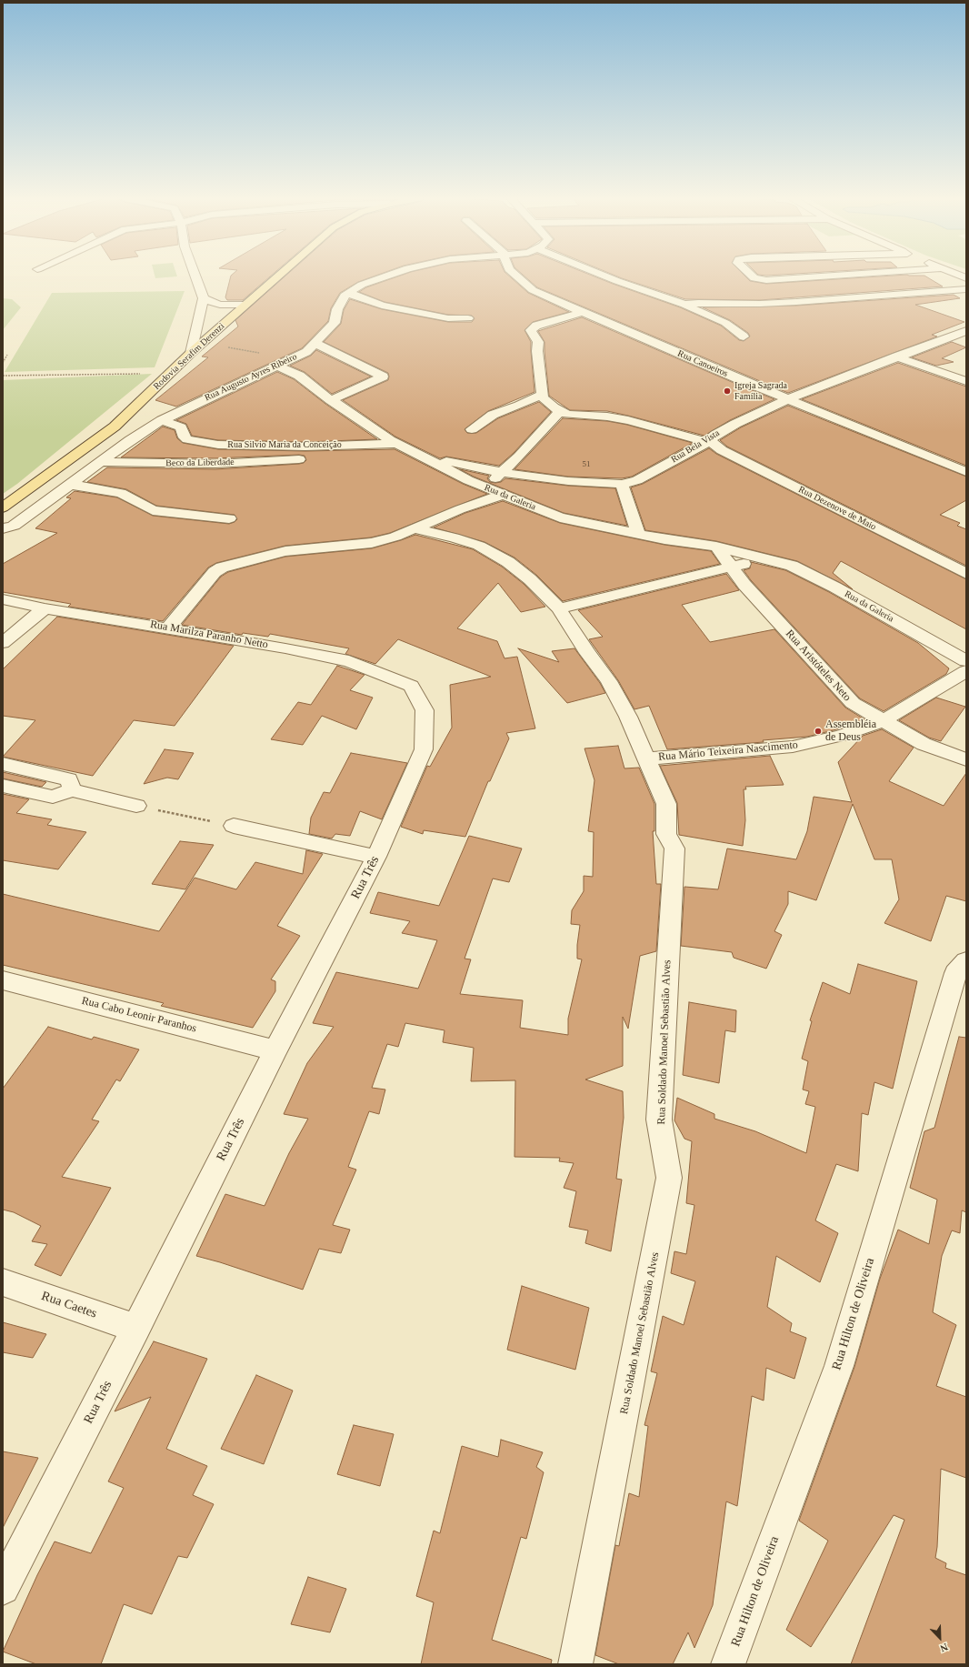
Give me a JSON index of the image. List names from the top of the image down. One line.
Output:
{"streets":{"main road":["Rodovia Serafim Derenzi"],"street":["Rua Canoeiros","Rua Augusto Ayres Ribeiro","Rua Silvio Maria da Conceição","Rua Bela Vista","Beco da Liberdade","Rua da Galeria","Rua Dezenove de Maio","Rua Marilza Paranho Netto","Rua Aristóteles Neto","Rua Mário Teixeira Nascimento","Rua Três","Rua Cabo Leonir Paranhos","Rua Soldado Manoel Sebastião Alves","Rua Caetes","Rua Hilton de Oliveira"]},"crossings":[["Rua Canoeiros","Rua Bela Vista"],["Rua Augusto Ayres Ribeiro","Rua Silvio Maria da Conceição"],["Rua Augusto Ayres Ribeiro","Beco da Liberdade"],["Rua Augusto Ayres Ribeiro","Rua da Galeria"],["Rua Silvio Maria da Conceição","Rua da Galeria"],["Rua Bela Vista","Rua da Galeria"],["Rua Bela Vista","Rua Dezenove de Maio"],["Rua da Galeria","Rua Aristóteles Neto"],["Rua da Galeria","Rua Soldado Manoel Sebastião Alves"],["Rua Marilza Paranho Netto","Rua Três"],["Rua Aristóteles Neto","Rua Mário Teixeira Nascimento"],["Rua Mário Teixeira Nascimento","Rua Soldado Manoel Sebastião Alves"],["Rua Três","Rua Cabo Leonir Paranhos"],["Rua Três","Rua Caetes"]],"places":["Igreja Sagrada Família","Assembléia de Deus"],"house_numbers":["51"],"north":"bottom right"}
